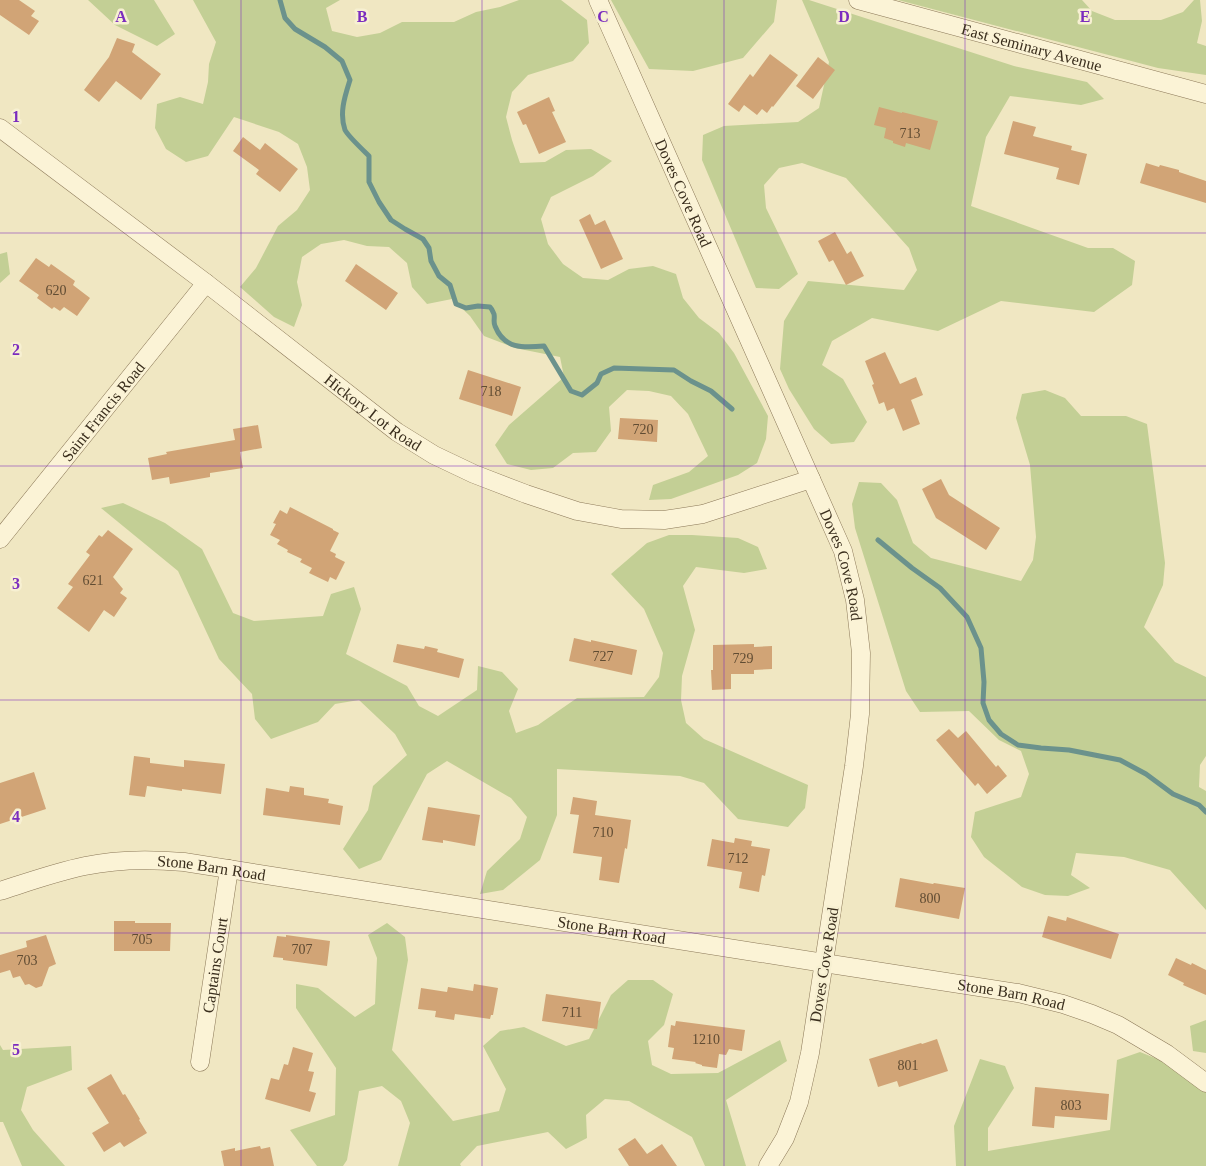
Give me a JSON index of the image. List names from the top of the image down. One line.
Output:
{"streets":{"street":["East Seminary Avenue","Doves Cove Road","Saint Francis Road","Hickory Lot Road","Stone Barn Road","Captains Court"]},"crossings":[["Doves Cove Road","Hickory Lot Road"],["Doves Cove Road","Stone Barn Road"],["Saint Francis Road","Hickory Lot Road"],["Stone Barn Road","Captains Court"]],"house_numbers":["713","620","718","720","621","727","729","710","712","800","705","707","703","711","1210","801","803"],"grid":{"columns":["A","B","C","D","E"],"rows":["1","2","3","4","5"]}}
